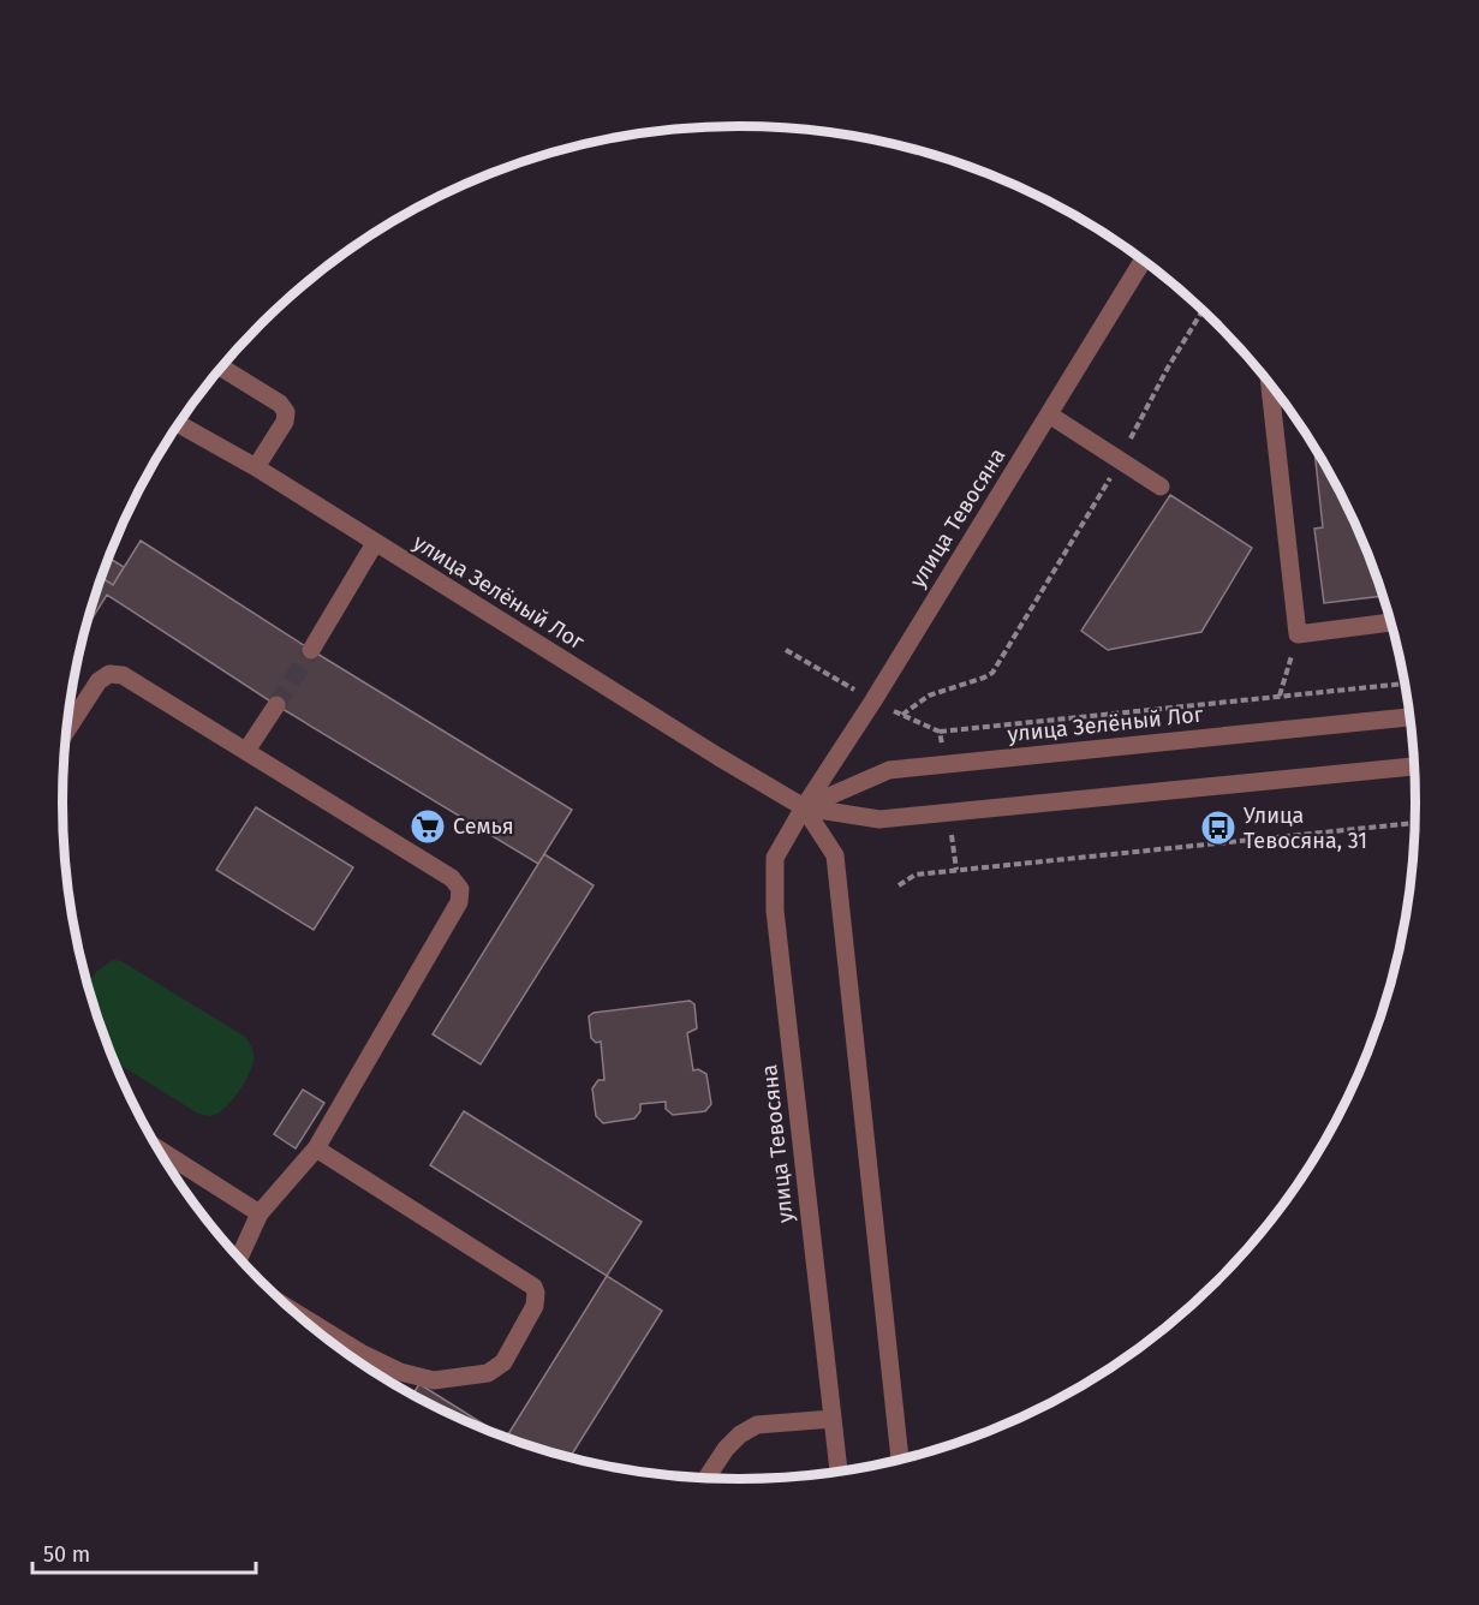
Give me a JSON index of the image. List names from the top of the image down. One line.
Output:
{"streets":{"street":["улица Тевосяна","улица Зелёный Лог"]},"crossings":[["улица Тевосяна","улица Зелёный Лог"]],"places":{"supermarket":["Семья"],"bus stop":["Улица Тевосяна, 31"]},"scale_bar":"50 m"}
